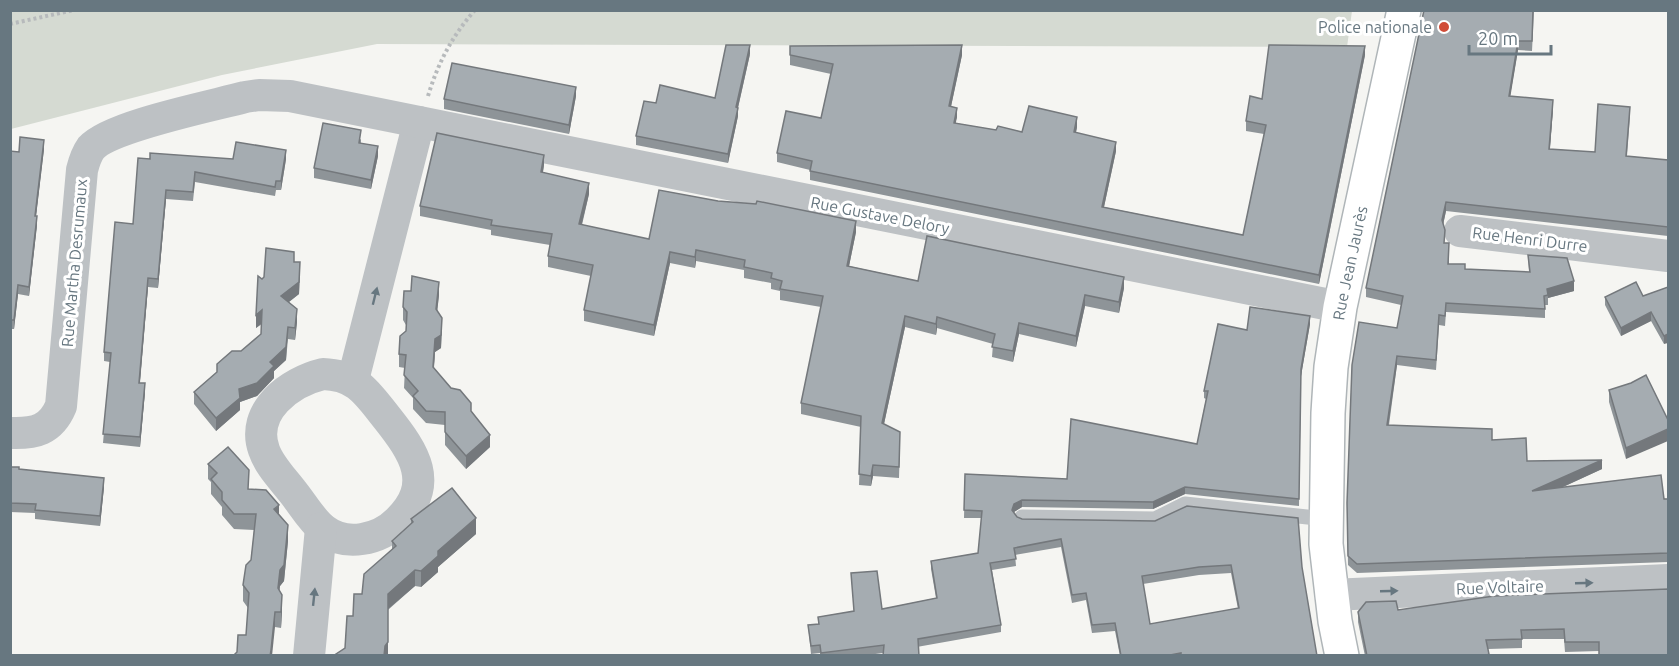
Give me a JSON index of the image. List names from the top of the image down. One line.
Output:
{"streets":{"street":["Rue Gustave Delory","Rue Henri Durre","Rue Martha Desrumaux","Rue Jean Jaurès","Rue Voltaire"]},"crossings":[["Rue Gustave Delory","Rue Martha Desrumaux"],["Rue Gustave Delory","Rue Jean Jaurès"],["Rue Jean Jaurès","Rue Voltaire"]],"one_way":["Rue Voltaire"],"places":["Police nationale"],"scale_bar":"20 m"}
